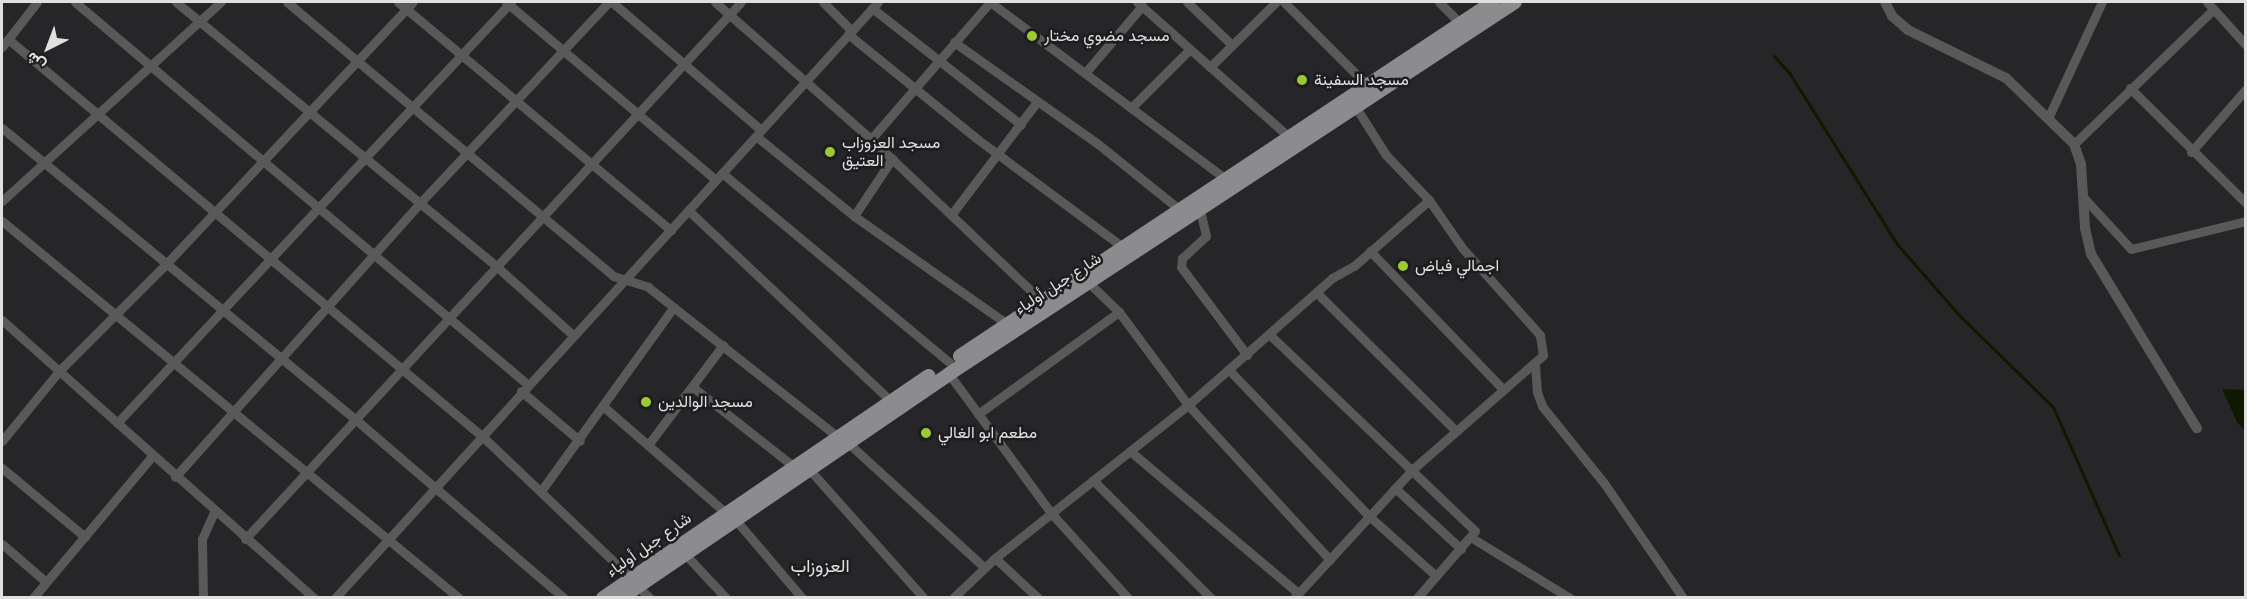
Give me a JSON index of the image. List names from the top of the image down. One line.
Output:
{"streets":{"main road":["شارع جبل أولياء"]},"districts":["العزوزاب"],"places":["مسجد مضوي مختار","مسجد السفينة","مسجد العزوزاب العتيق","اجمالي فياض","مسجد الوالدين","مطعم ابو الغالي"],"north":"bottom left"}
